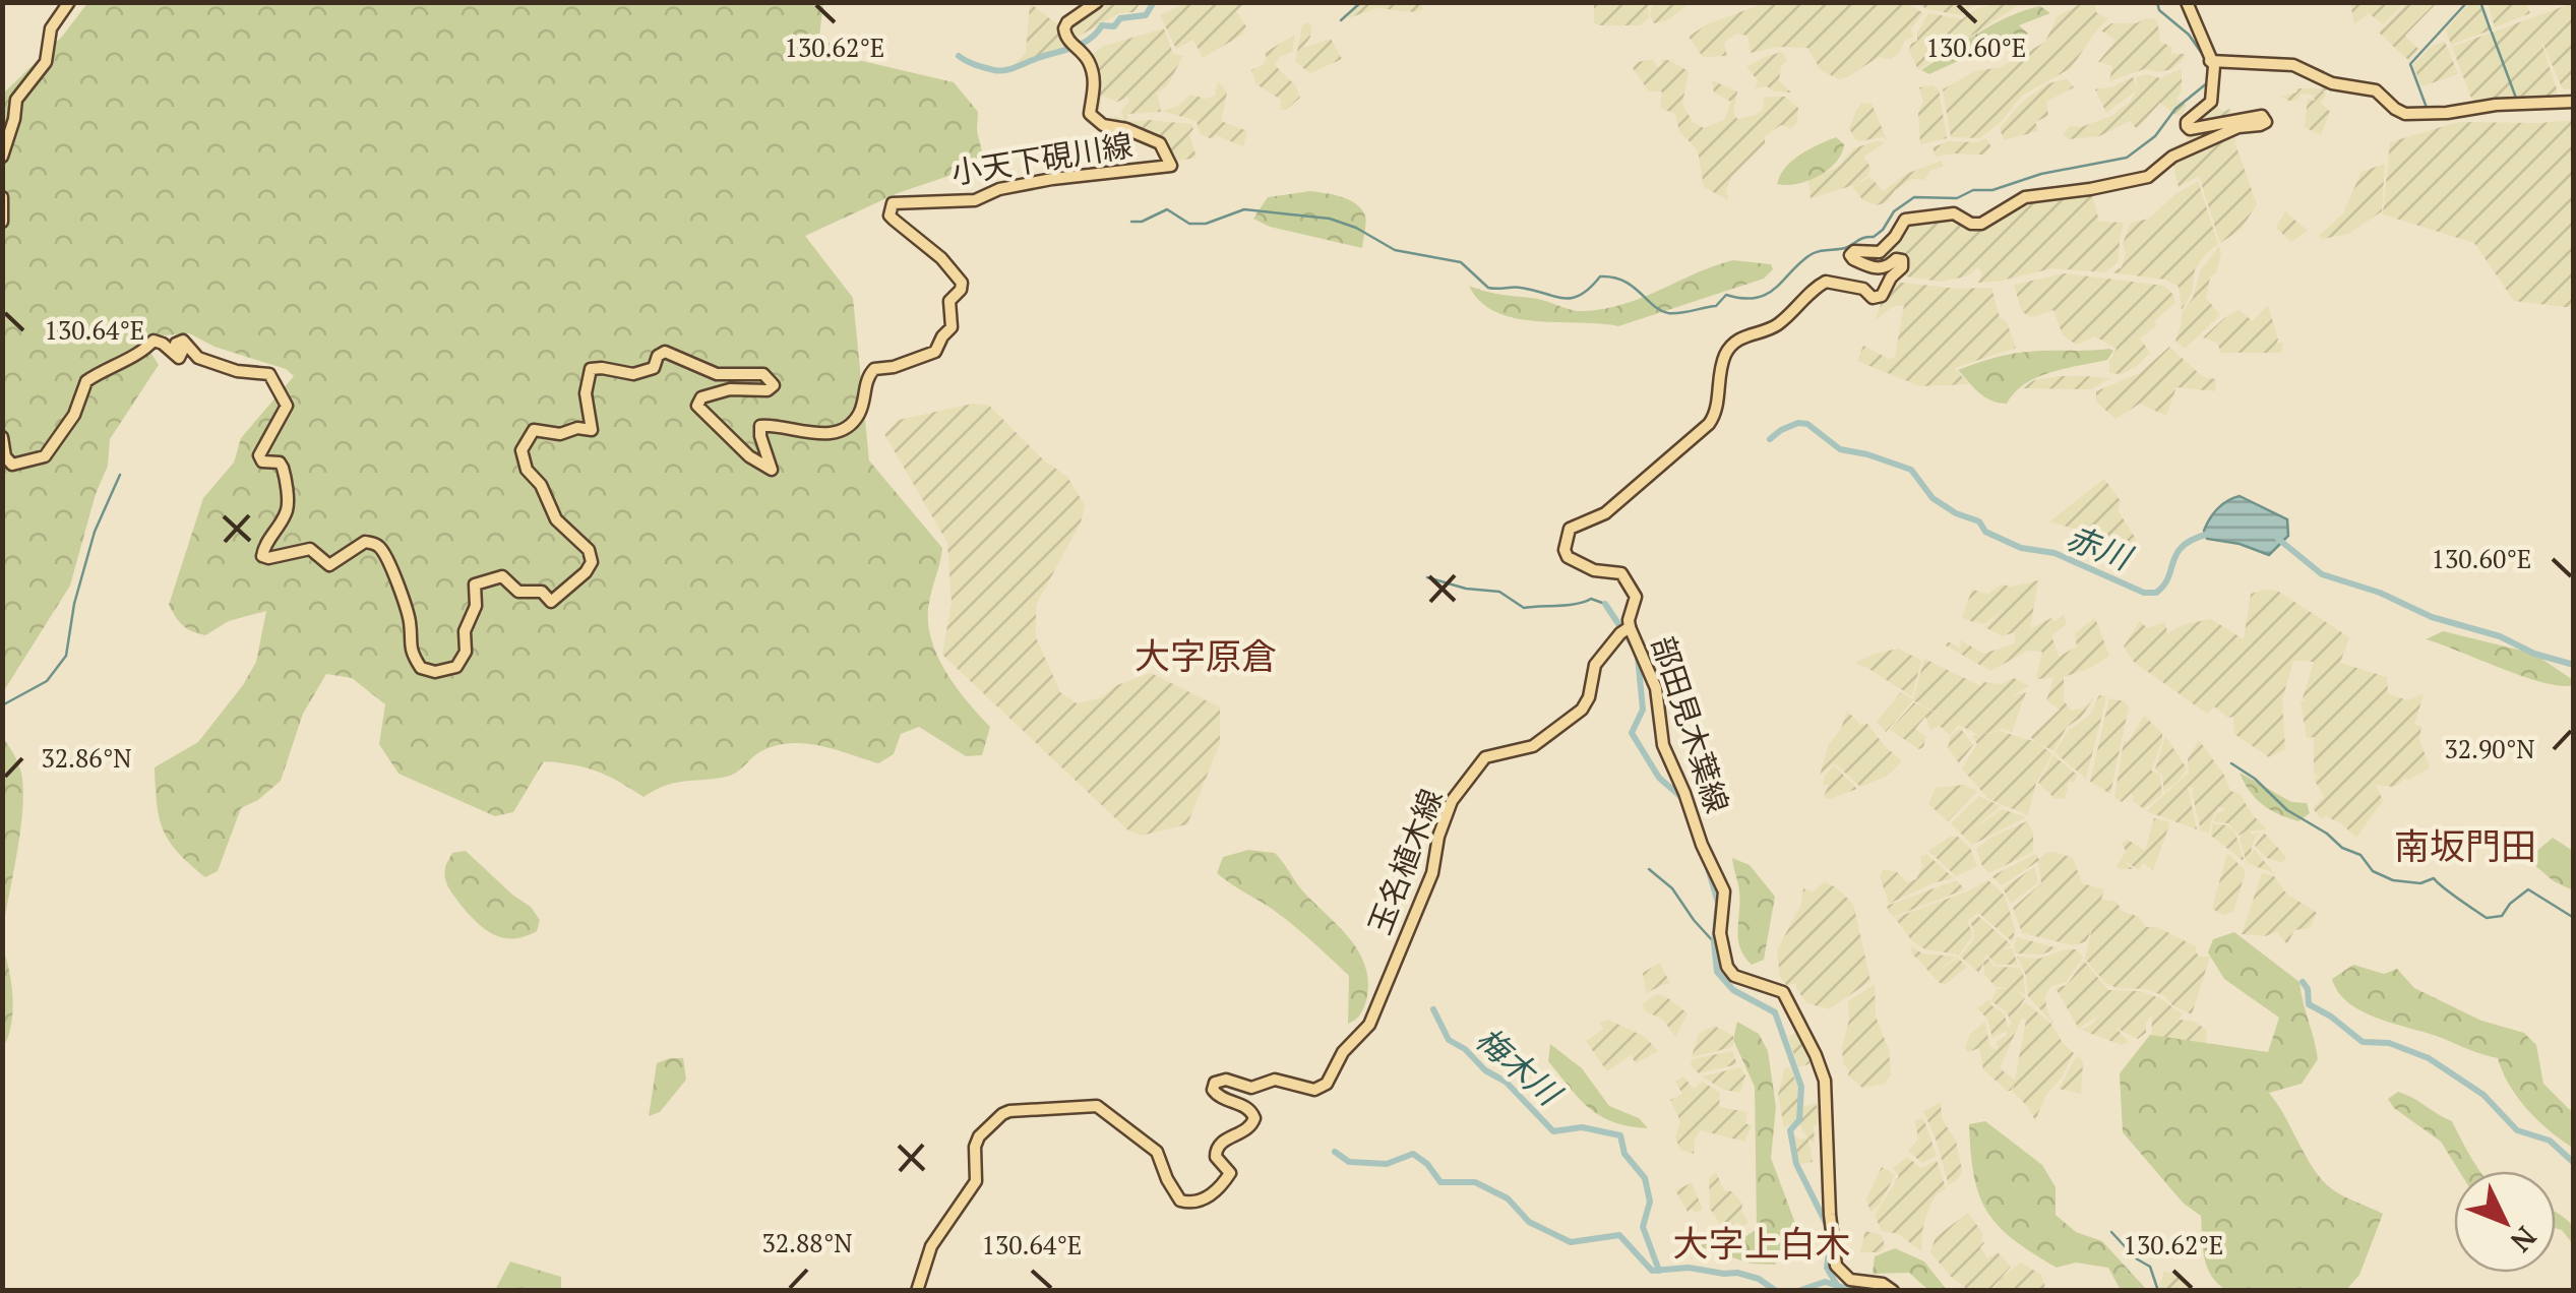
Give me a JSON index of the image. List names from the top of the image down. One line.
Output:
{"streets":{"main road":["小天下硯川線","部田見木葉線","玉名植木線"]},"crossings":[["部田見木葉線","玉名植木線"]],"districts":["大字原倉","南坂門田","大字上白木"],"water":["赤川","梅木川"],"north":"bottom right","coordinates":["130.62°E","130.60°E","130.64°E","32.90°N","32.86°N","32.88°N"]}
